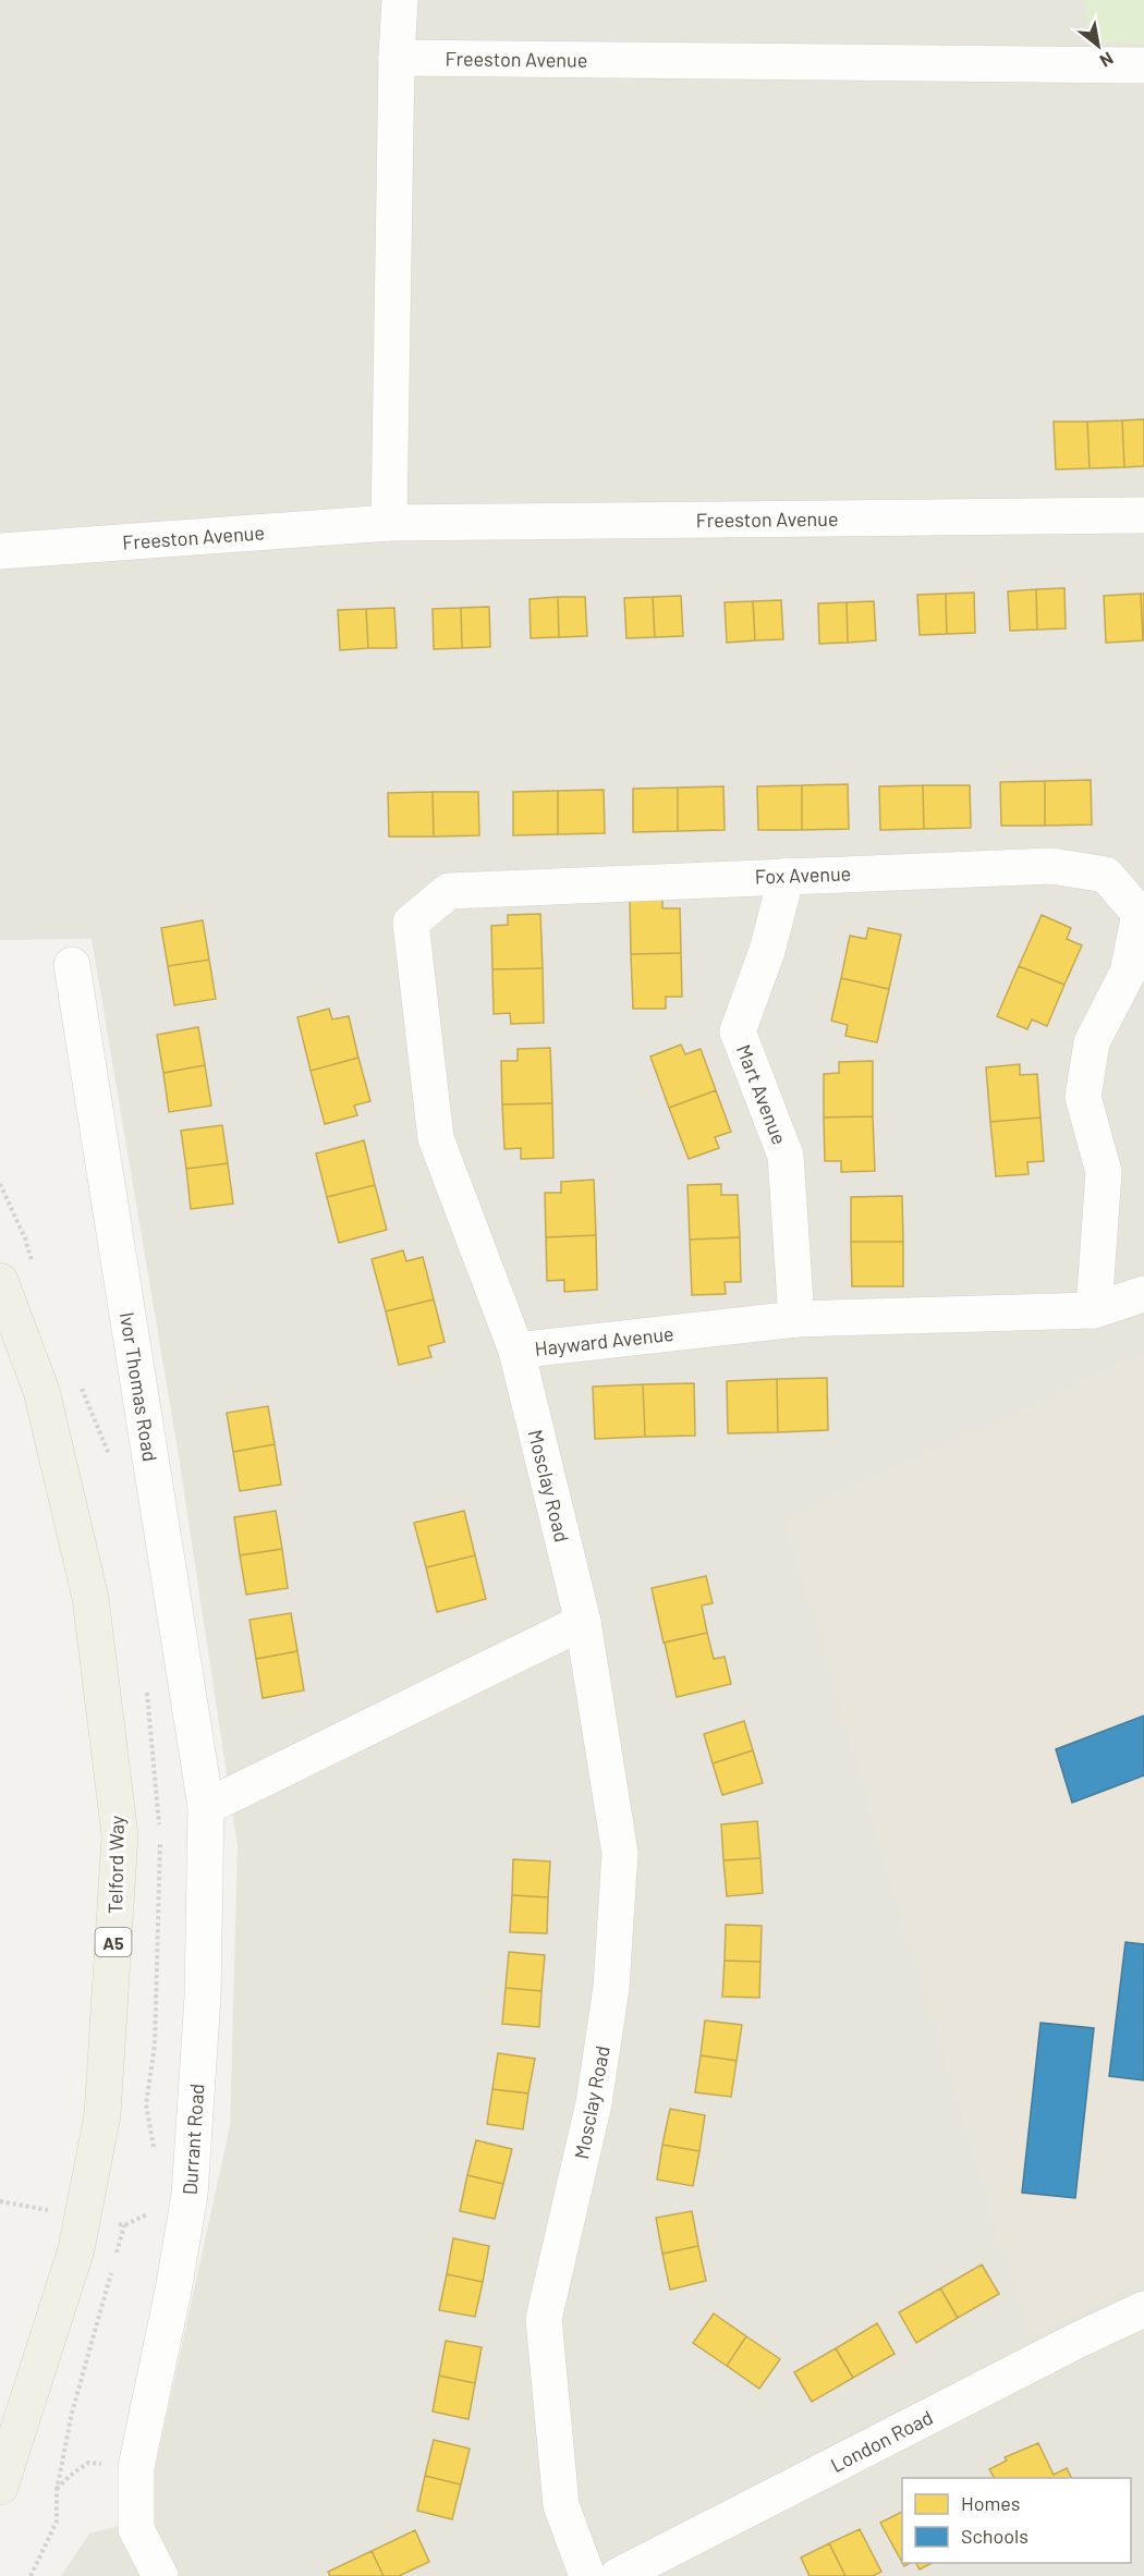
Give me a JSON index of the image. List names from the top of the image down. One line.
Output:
{"streets":{"main road":["Telford Way","A5"],"street":["Freeston Avenue","Fox Avenue","Mart Avenue","Hayward Avenue","Ivor Thomas Road","Mosclay Road","Durrant Road","London Road"]},"crossings":[["Fox Avenue","Mart Avenue"],["Fox Avenue","Hayward Avenue"],["Mart Avenue","Hayward Avenue"],["Hayward Avenue","Mosclay Road"],["Ivor Thomas Road","Durrant Road"]],"legend":["Homes","Schools"],"north":"bottom right"}
